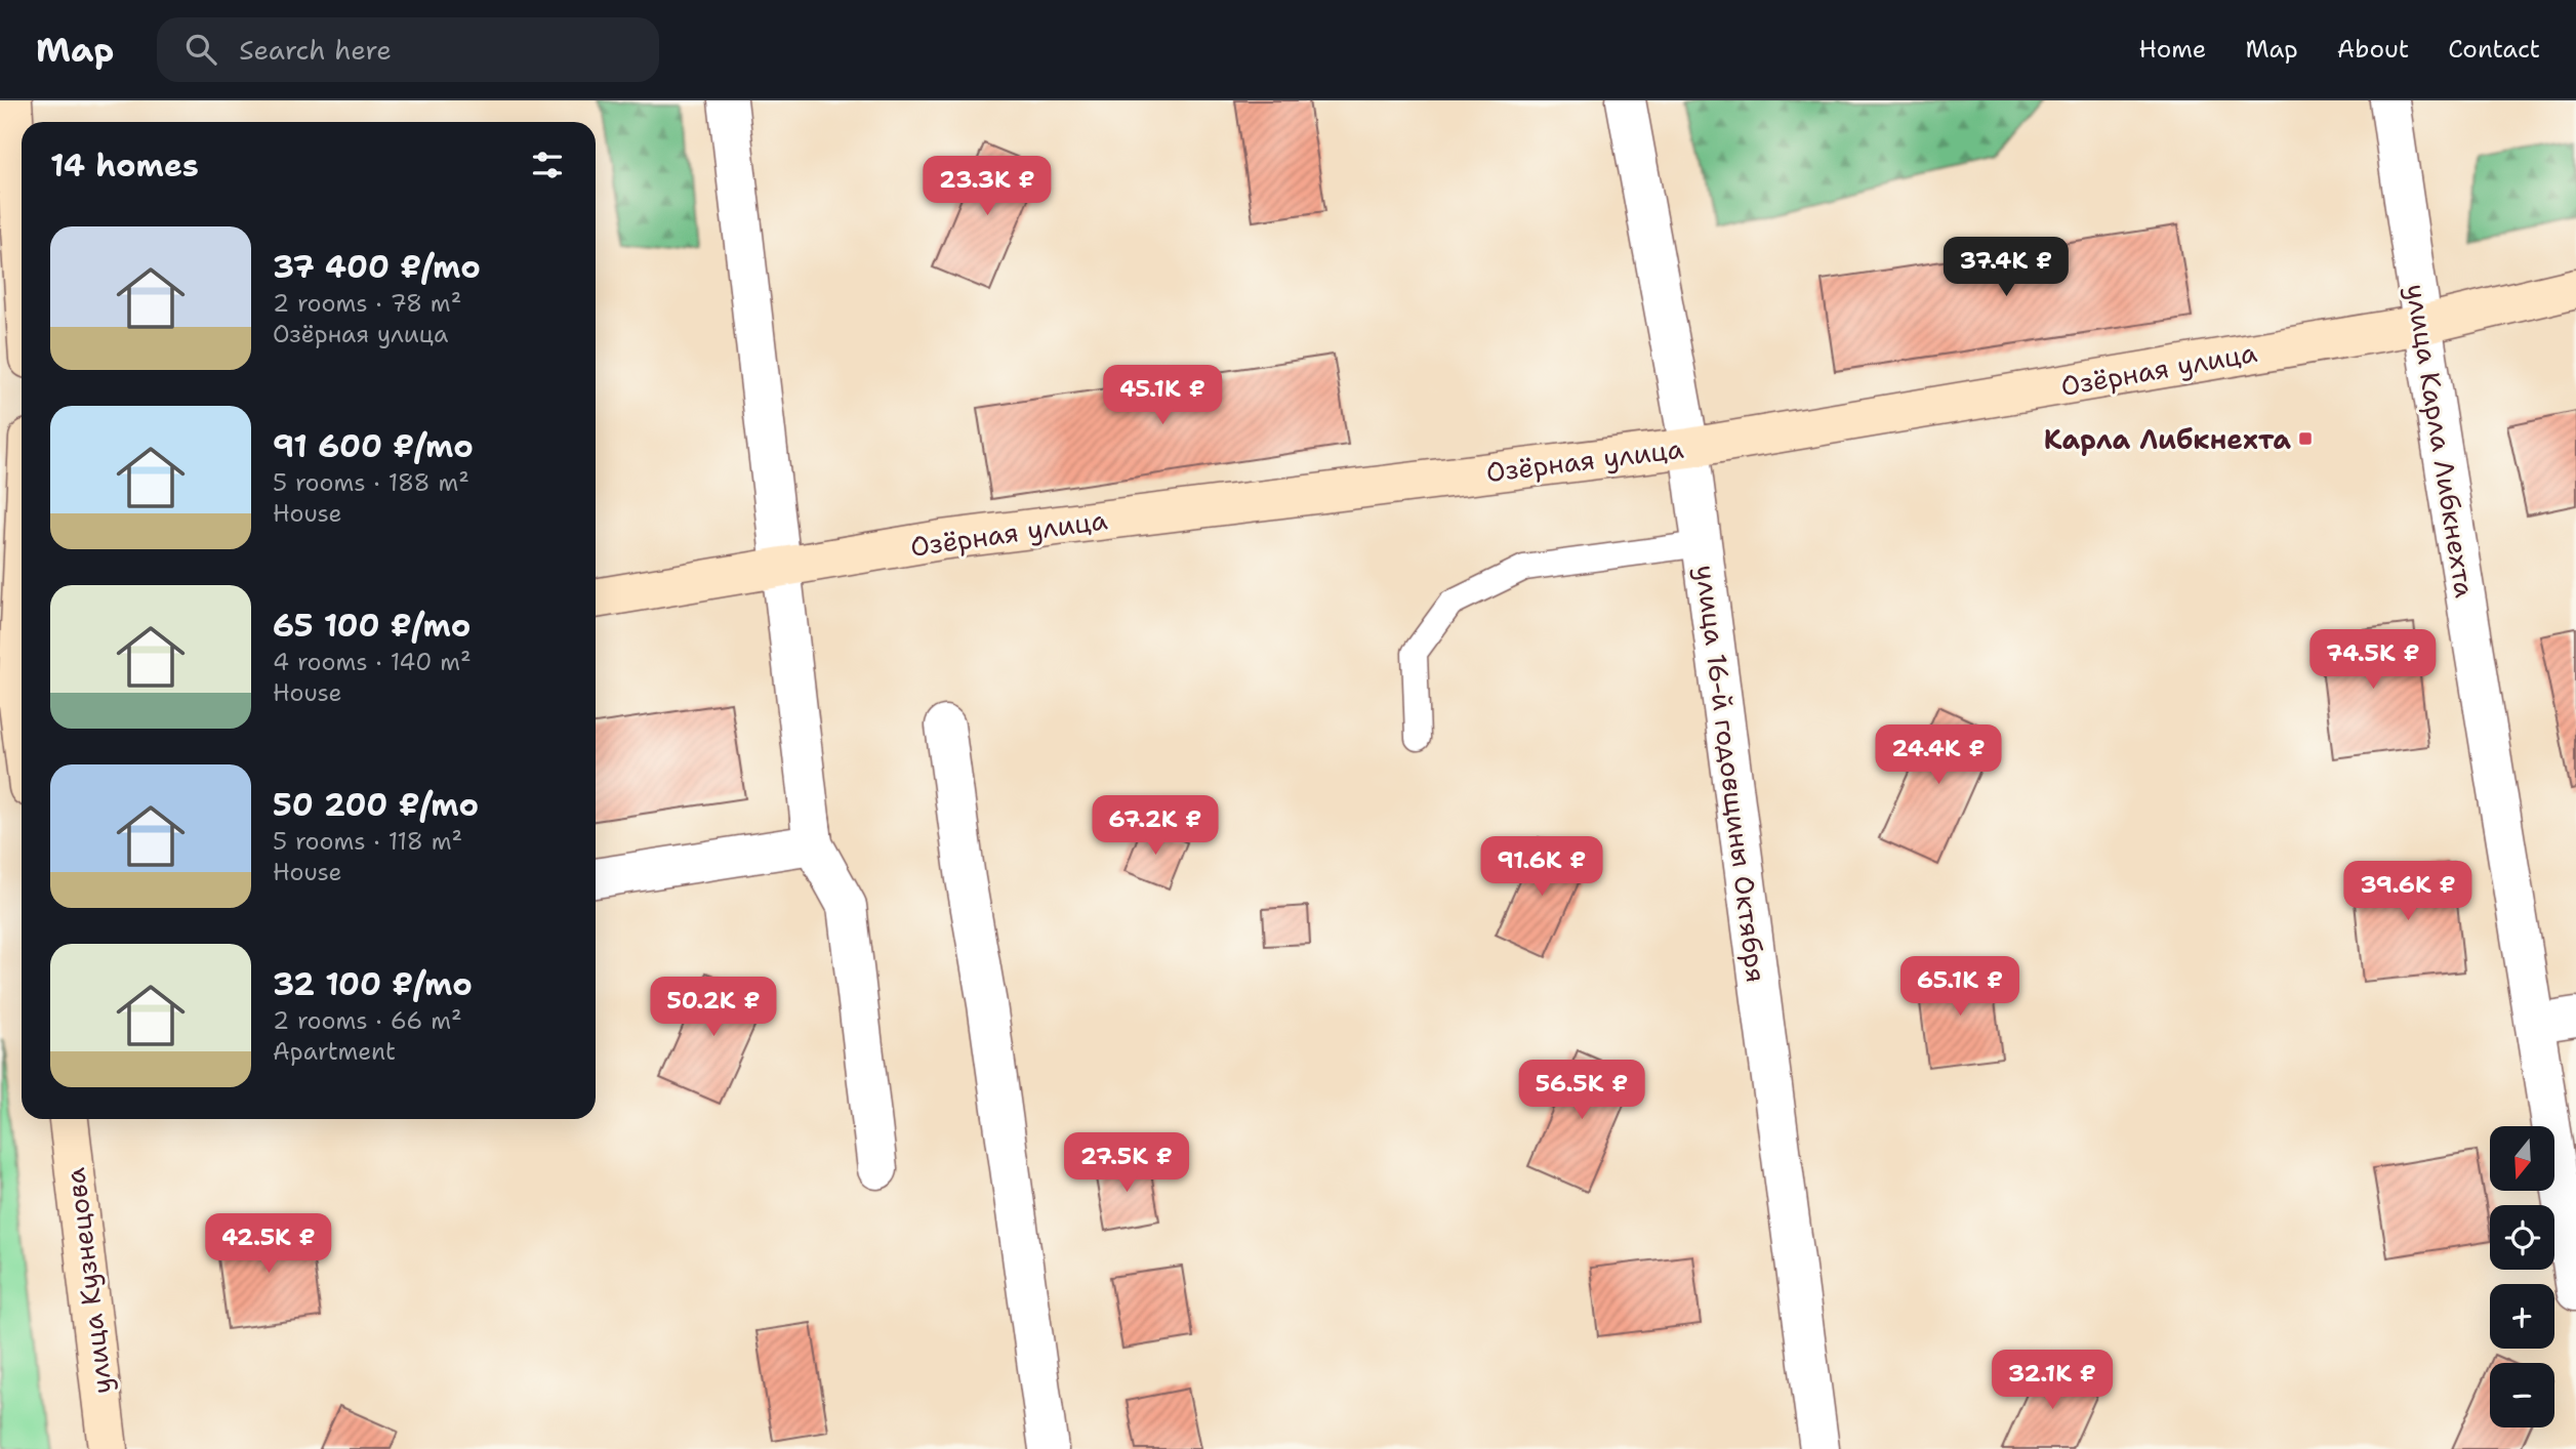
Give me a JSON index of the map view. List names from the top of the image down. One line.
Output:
{"streets":{"street":["Озёрная улица","улица Карла Либкнехта","улица 16-й годовщины Октября","улица Кузнецова"]},"crossings":[["Озёрная улица","улица Карла Либкнехта"],["Озёрная улица","улица 16-й годовщины Октября"]],"places":{"transit":["Карла Либкнехта"]},"north":"bottom","page":{"header":"Map","search":"Search here","nav":["Home","Map","About","Contact"],"heading":"14 homes","price":["23.3K ₽","37.4K ₽","45.1K ₽","74.5K ₽","24.4K ₽","67.2K ₽","91.6K ₽","39.6K ₽","65.1K ₽","50.2K ₽","56.5K ₽","27.5K ₽","42.5K ₽","32.1K ₽"],"list":[{"name":"37 400 ₽/mo","note":"2 rooms · 78 m² · Озёрная улица"},{"name":"91 600 ₽/mo","note":"5 rooms · 188 m² · House"},{"name":"65 100 ₽/mo","note":"4 rooms · 140 m² · House"},{"name":"50 200 ₽/mo","note":"5 rooms · 118 m² · House"},{"name":"32 100 ₽/mo","note":"2 rooms · 66 m² · Apartment"}],"map_buttons":["+","−"]}}
